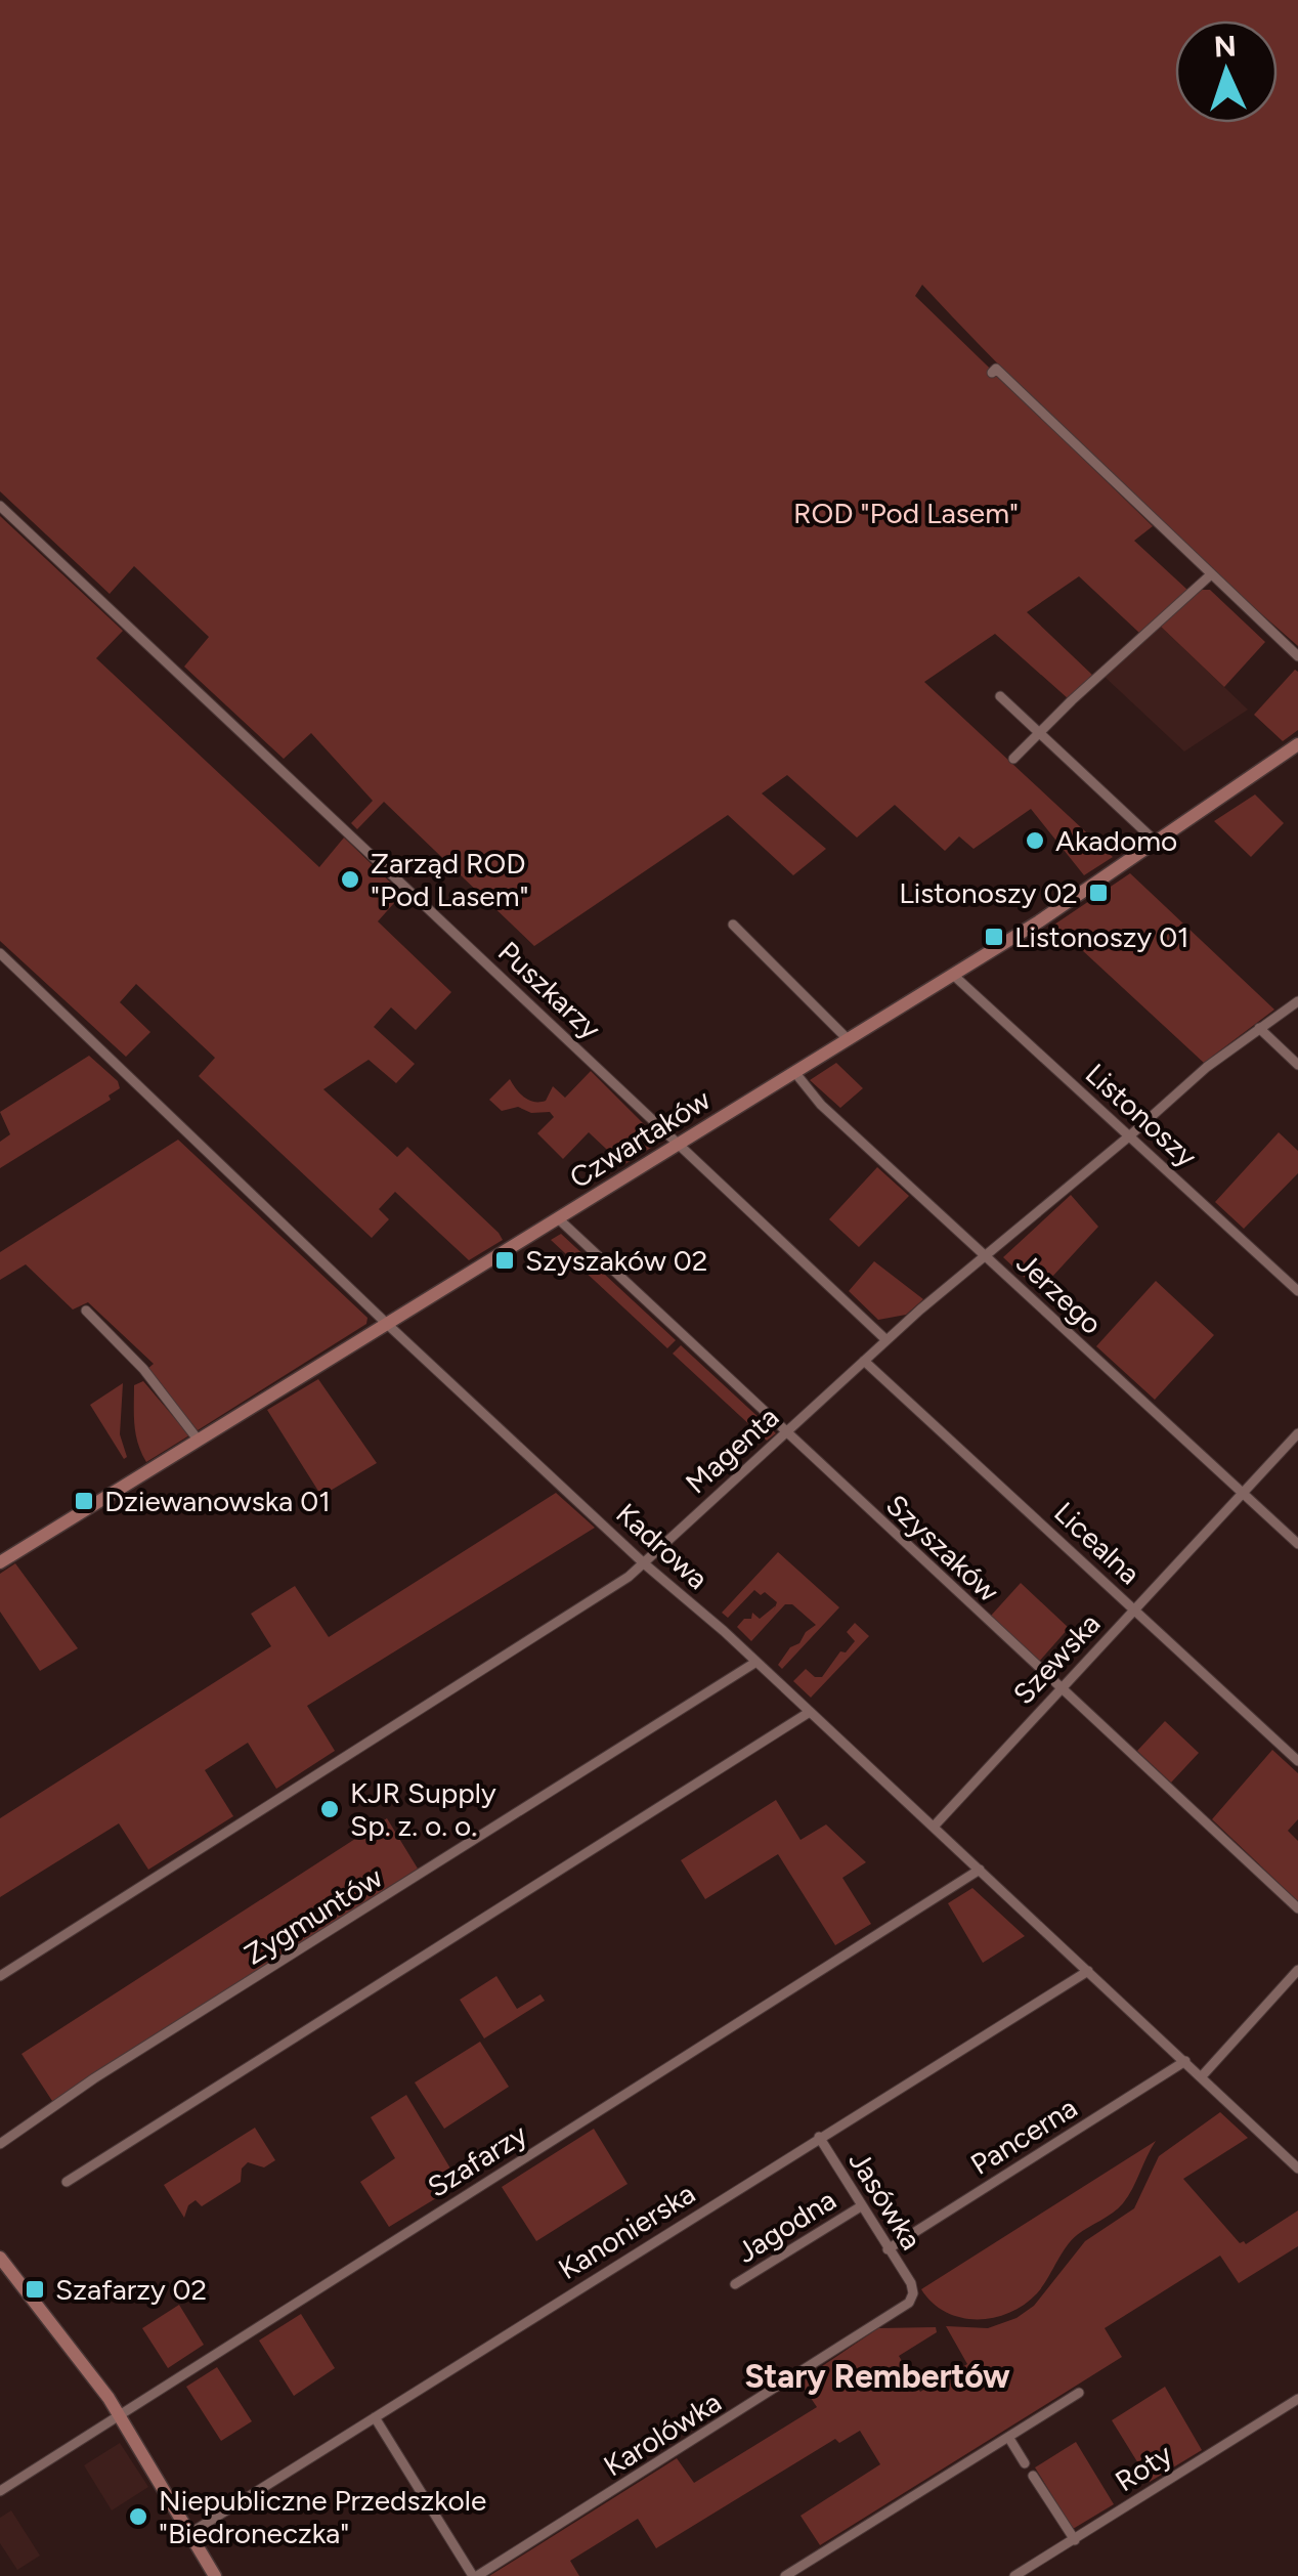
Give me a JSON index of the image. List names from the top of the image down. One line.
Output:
{"streets":{"street":["Puszkarzy","Listonoszy","Czwartaków","Jerzego","Magenta","Licealna","Kadrowa","Szyszaków","Szewska","Zygmuntów","Pancerna","Szafarzy","Jasówka","Jagodna","Kanonierska","Karolówka","Roty"]},"crossings":[["Puszkarzy","Czwartaków"],["Puszkarzy","Magenta"],["Listonoszy","Czwartaków"],["Listonoszy","Magenta"],["Czwartaków","Jerzego"],["Czwartaków","Kadrowa"],["Czwartaków","Szyszaków"],["Jerzego","Magenta"],["Jerzego","Szewska"],["Magenta","Licealna"],["Magenta","Kadrowa"],["Magenta","Szyszaków"],["Licealna","Szewska"],["Kadrowa","Szewska"],["Kadrowa","Zygmuntów"],["Kadrowa","Pancerna"],["Kadrowa","Szafarzy"],["Kadrowa","Kanonierska"],["Szyszaków","Szewska"],["Pancerna","Jasówka"],["Jasówka","Jagodna"],["Jasówka","Kanonierska"],["Jasówka","Karolówka"]],"districts":["Stary Rembertów"],"parks":["ROD \"Pod Lasem\""],"places":{"other":["Akadomo","Zarząd ROD \"Pod Lasem\"","KJR Supply Sp. z. o. o.","Niepubliczne Przedszkole \"Biedroneczka\""],"transit":["Listonoszy 02","Listonoszy 01","Szyszaków 02","Dziewanowska 01","Szafarzy 02"]},"north":"top"}
